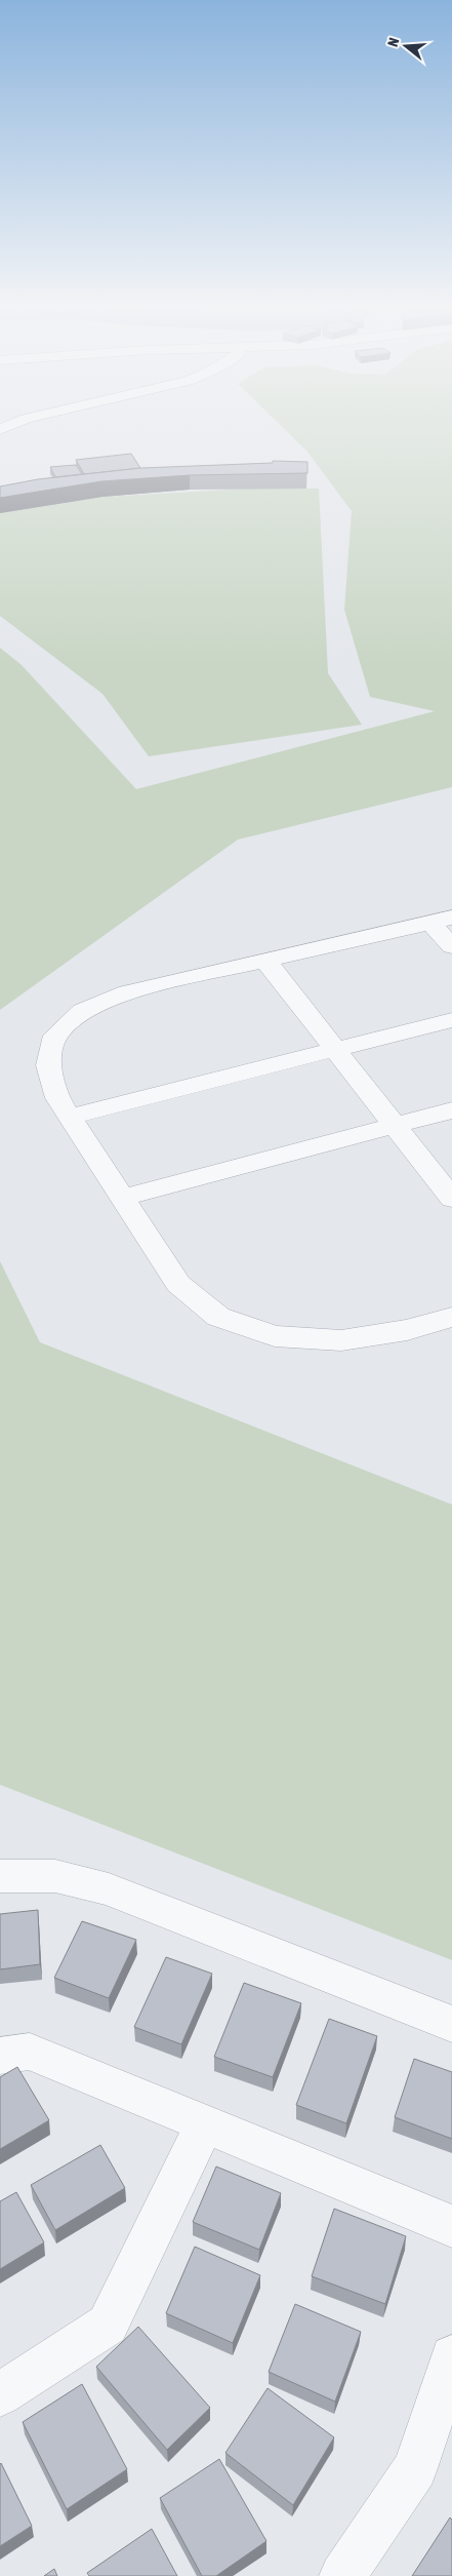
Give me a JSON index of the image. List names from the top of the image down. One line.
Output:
{"north":"left"}
